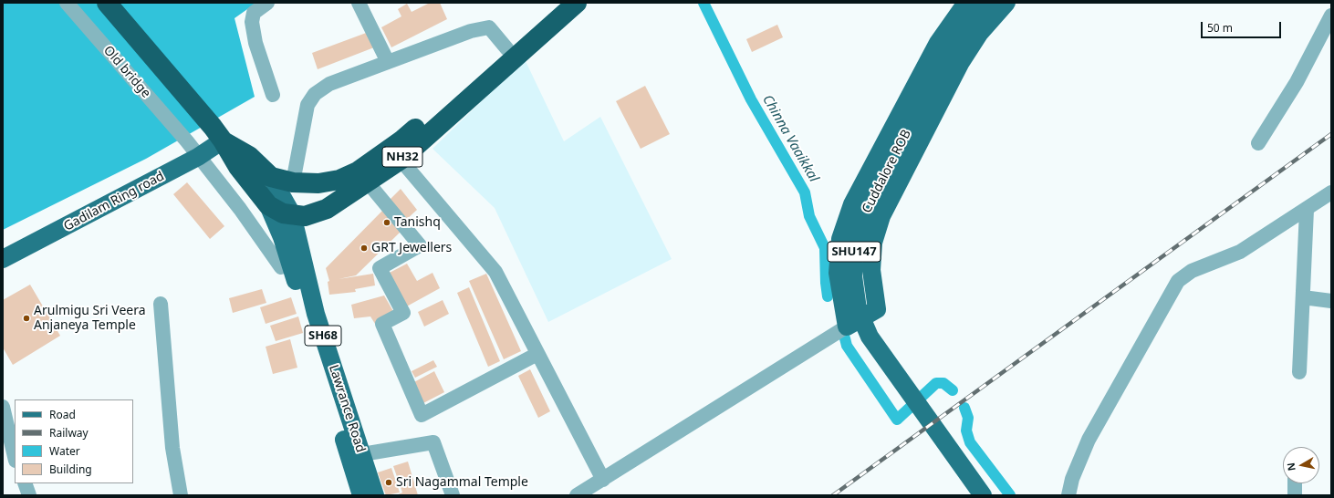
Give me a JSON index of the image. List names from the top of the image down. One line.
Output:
{"streets":{"highway":["NH32"],"main road":["Cuddalore ROB","Gadilam Ring road","SHU147","SH68","Lawrance Road"],"street":["Old bridge"]},"crossings":[["Old bridge","Gadilam Ring road"],["NH32","Gadilam Ring road"],["NH32","Lawrance Road"]],"water":["Chinna Vaaikkal"],"places":["Tanishq","GRT Jewellers","Arulmigu Sri Veera Anjaneya Temple","Sri Nagammal Temple"],"legend":["Road","Railway","Water","Building"],"scale_bar":"50 m","north":"left"}
